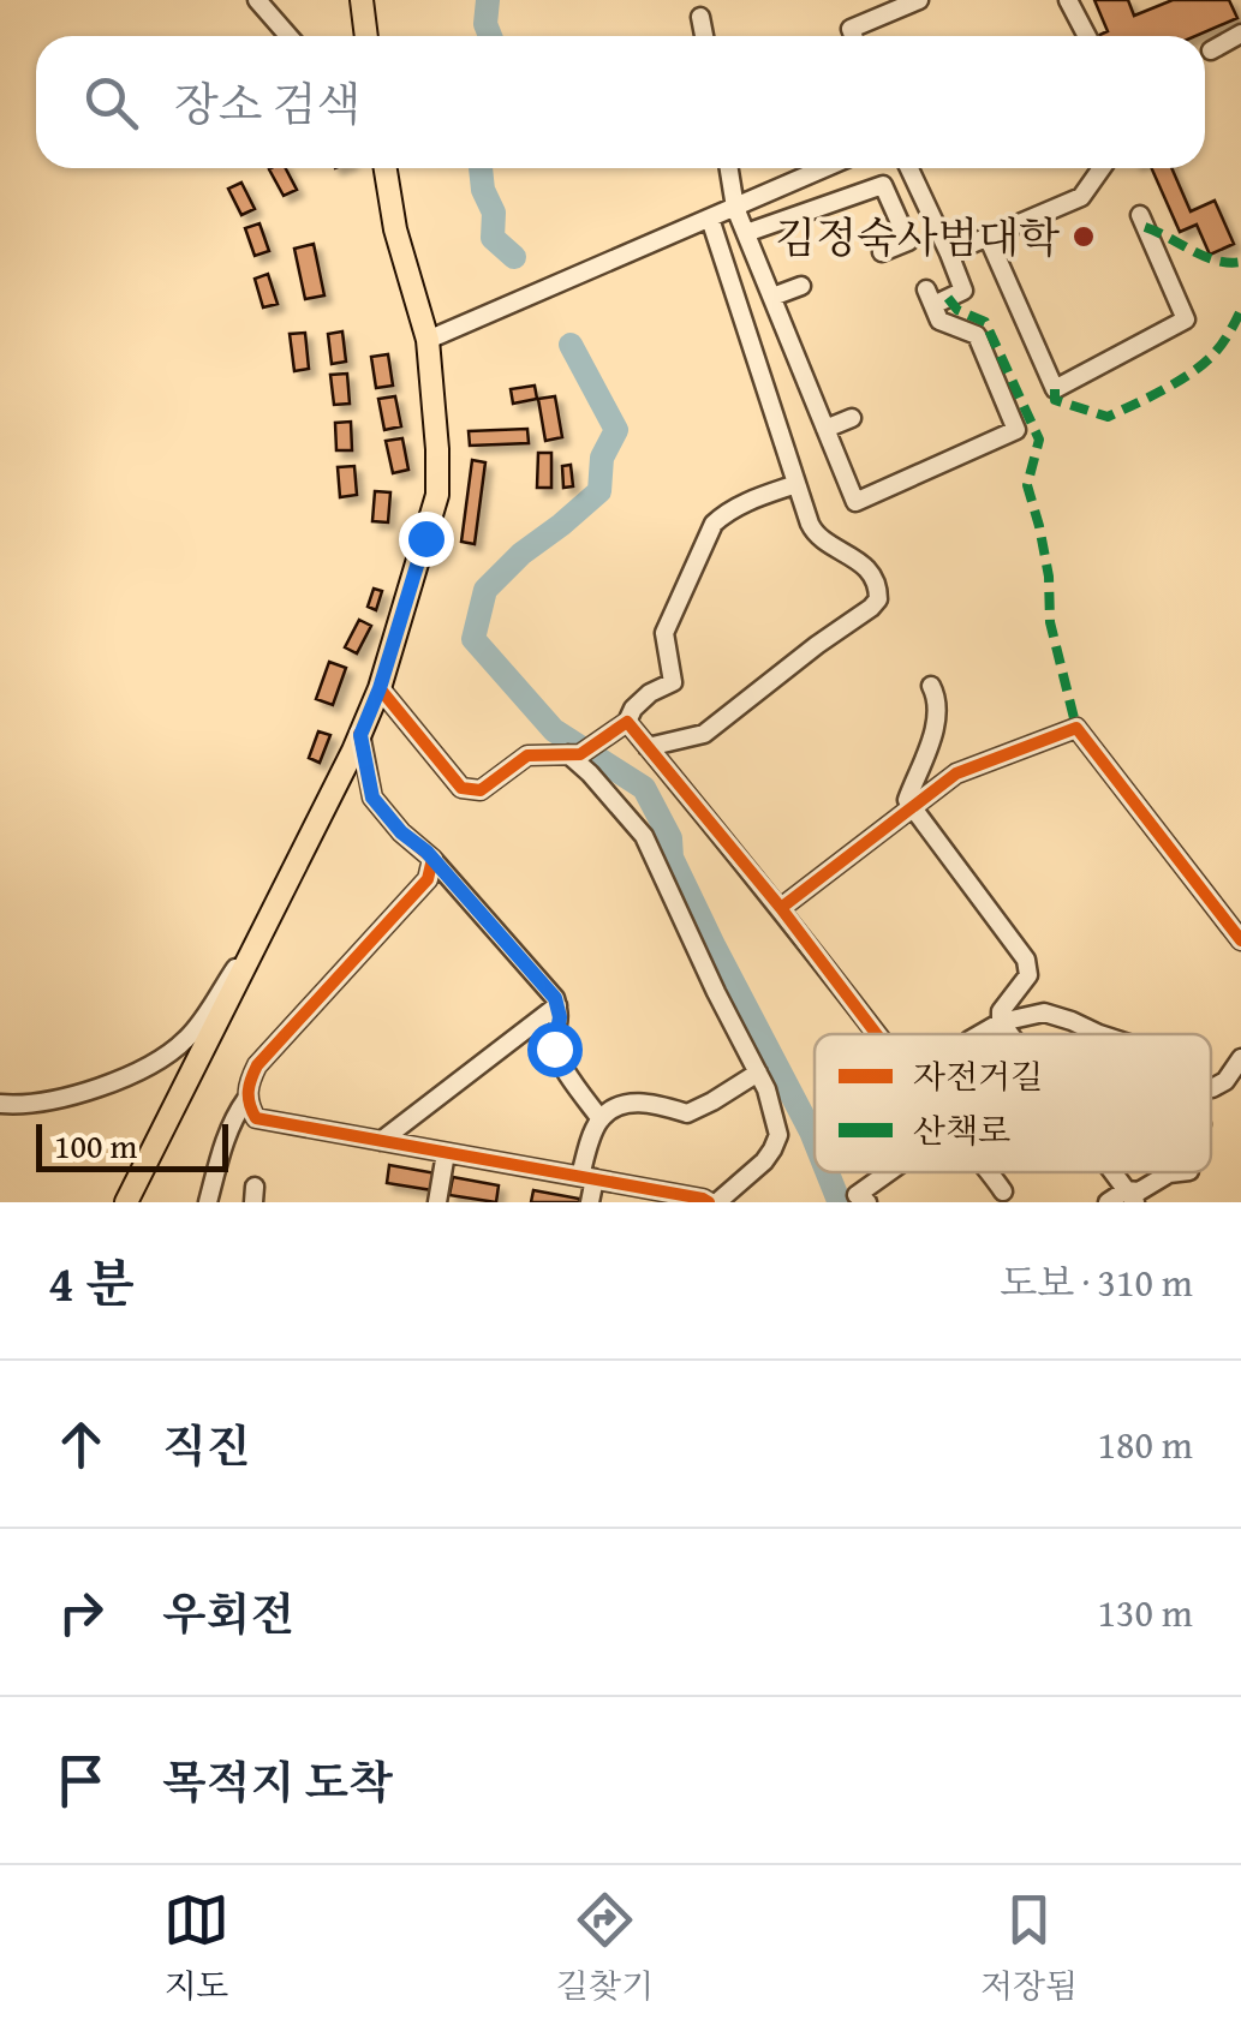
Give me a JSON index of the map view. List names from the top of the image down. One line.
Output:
{"places":["김정숙사범대학"],"legend":["자전거길","산책로"],"scale_bar":"100 m","page":{"search":"장소 검색","scale":"100 m","heading":["4 분","도보 · 310 m"],"list":[["직진","180 m"],["우회전","130 m"],"목적지 도착"],"nav":["지도","길찾기","저장됨"]}}
